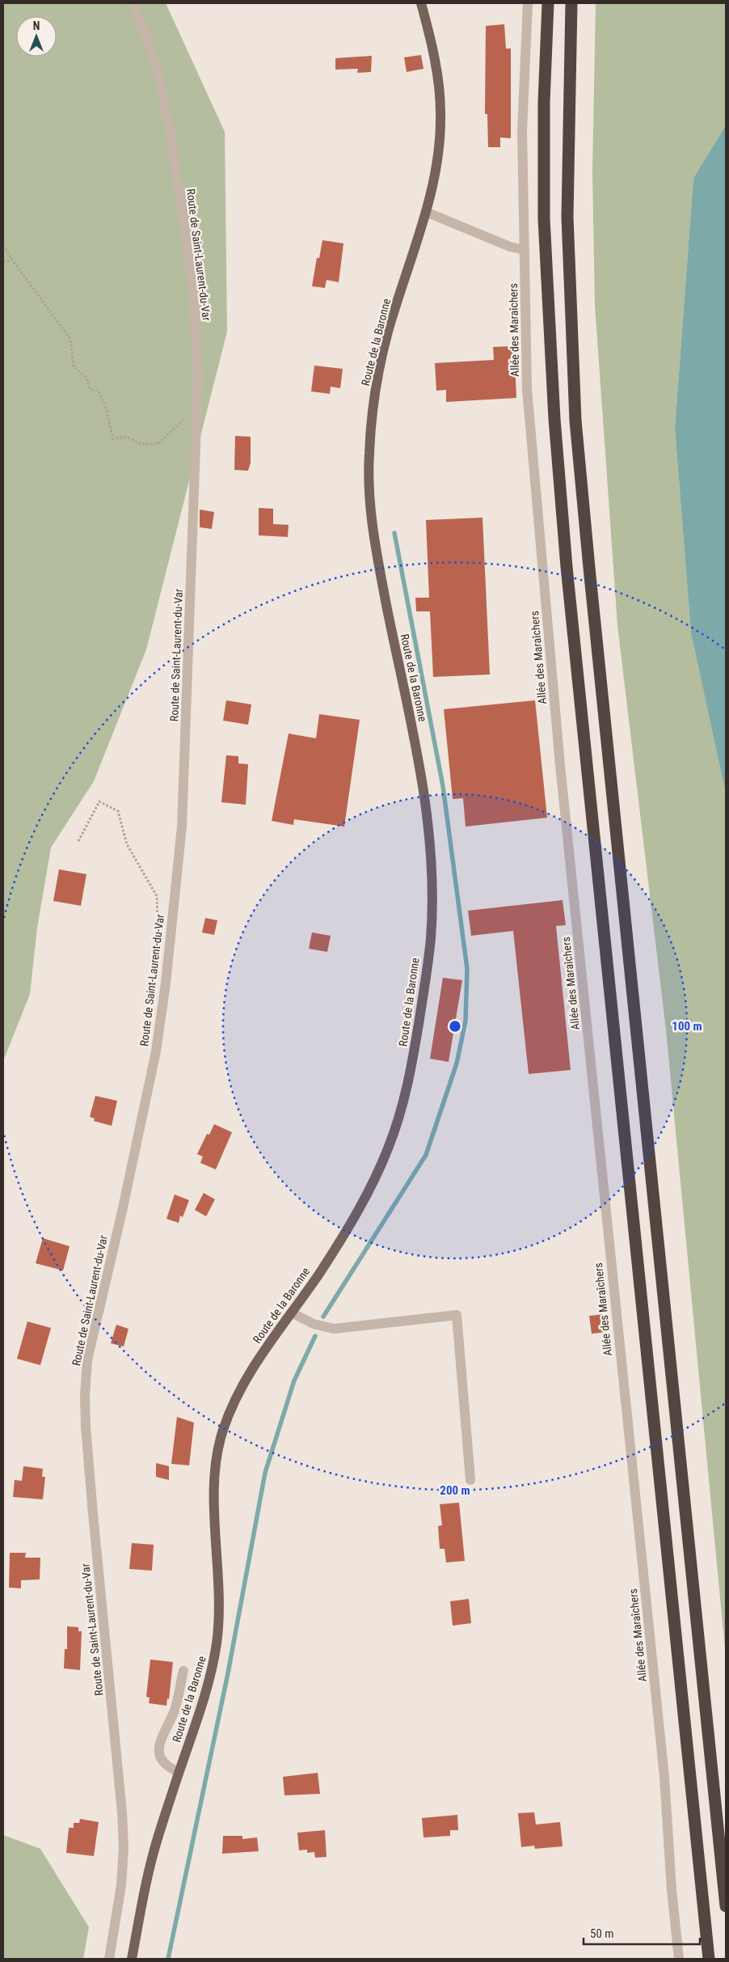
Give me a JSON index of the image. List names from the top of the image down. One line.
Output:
{"streets":{"main road":["Route de la Baronne"],"street":["Route de Saint-Laurent-du-Var","Allée des Maraîchers"]},"scale_bar":"50 m","north":"top","rings":["100 m","200 m"]}
